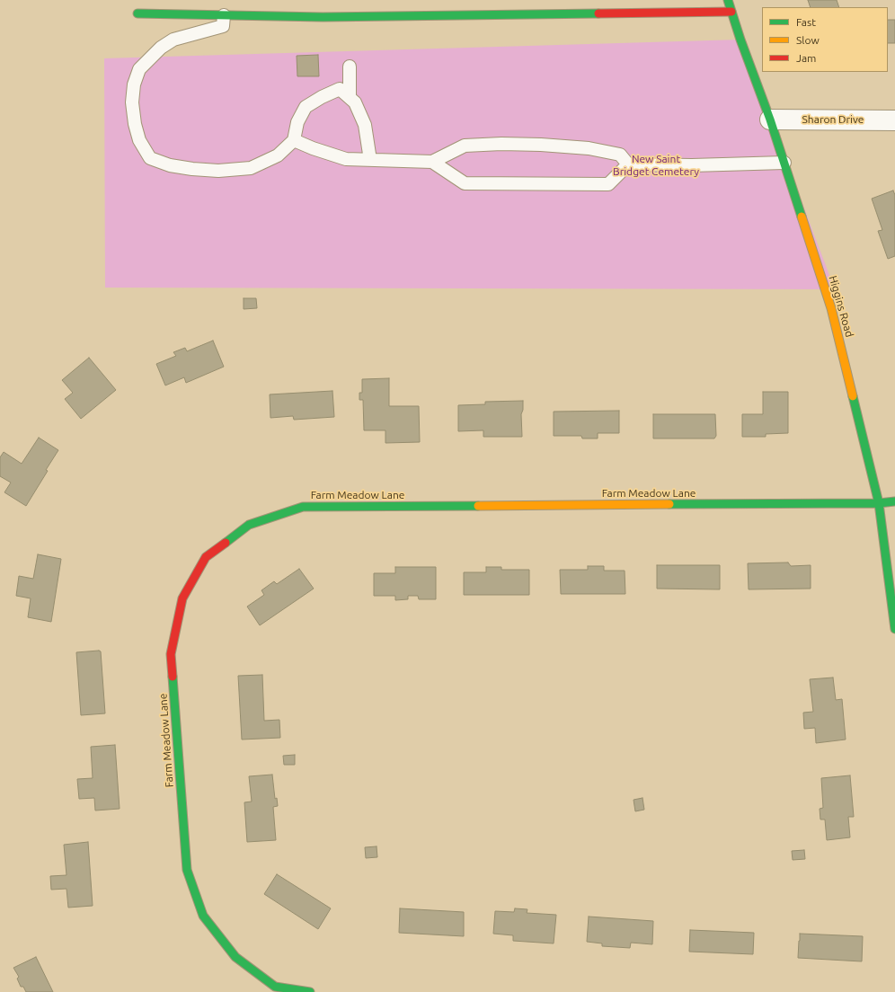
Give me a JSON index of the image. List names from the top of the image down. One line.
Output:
{"streets":{"street":["Sharon Drive","Higgins Road","Farm Meadow Lane"]},"crossings":[["Sharon Drive","Higgins Road"],["Higgins Road","Farm Meadow Lane"]],"parks":["New Saint Bridget Cemetery"],"legend":["Fast","Slow","Jam"]}
